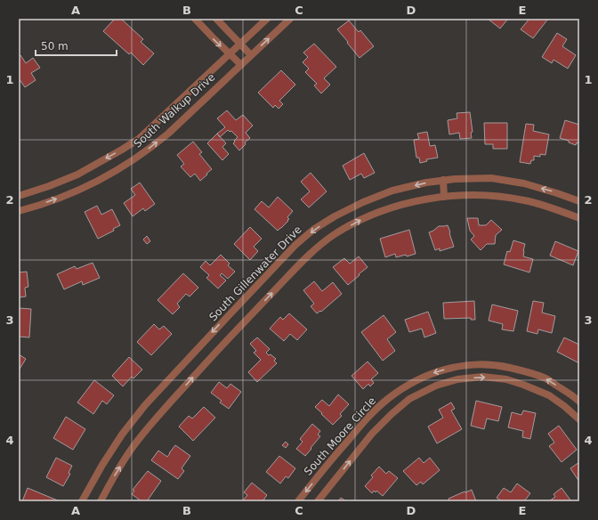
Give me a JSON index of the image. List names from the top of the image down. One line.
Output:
{"streets":{"street":["South Walkup Drive","South Gillenwater Drive","South Moore Circle"]},"scale_bar":"50 m","grid":{"columns":["A","B","C","D","E"],"rows":["1","2","3","4"]}}
